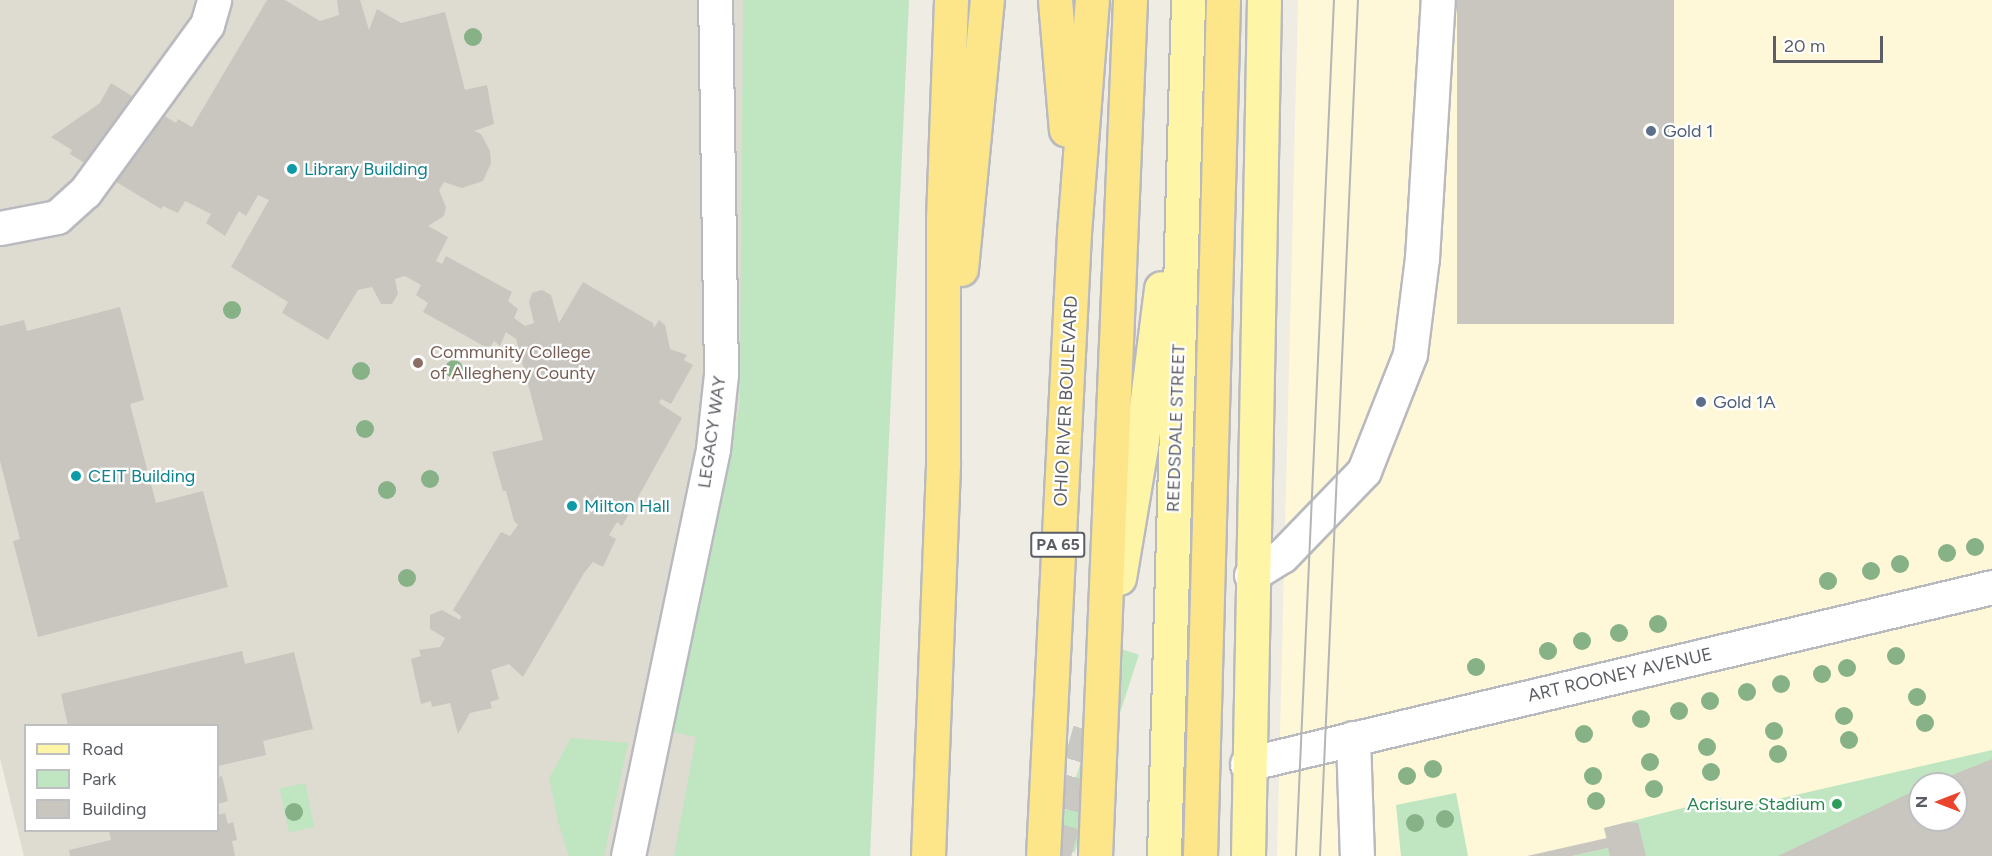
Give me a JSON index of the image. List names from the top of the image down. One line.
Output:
{"streets":{"highway":["OHIO RIVER BOULEVARD","PA 65"],"main road":["REEDSDALE STREET"],"street":["LEGACY WAY","ART ROONEY AVENUE"]},"places":["Gold 1","Library Building","Community College of Allegheny County","Gold 1A","CEIT Building","Milton Hall","Acrisure Stadium"],"legend":["Road","Park","Building"],"scale_bar":"20 m","north":"left"}
